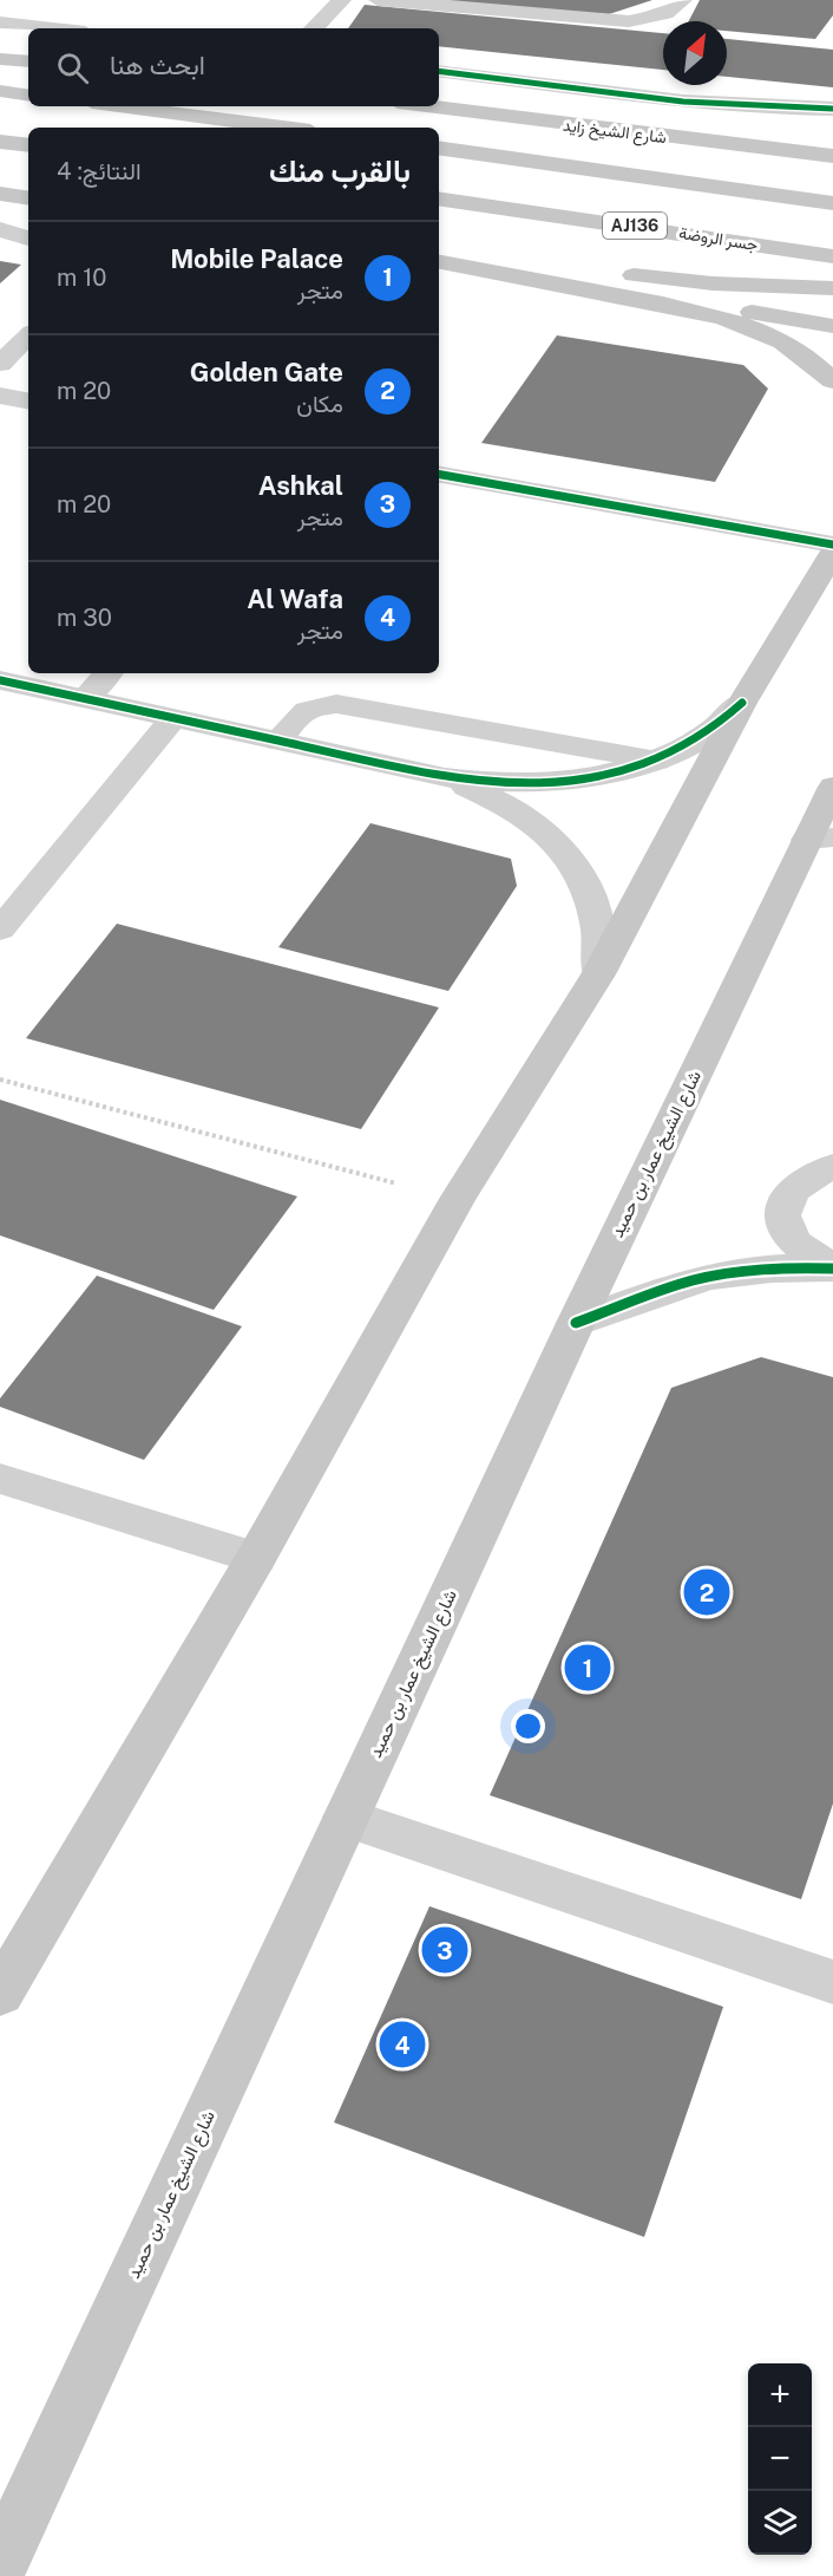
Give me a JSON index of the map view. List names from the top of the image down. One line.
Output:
{"streets":{"main road":["شارع الشيخ زايد","AJ136","جسر الروضة","شارع الشيخ عمار بن حميد"]},"north":"top right","page":{"search":"ابحث هنا","heading":["بالقرب منك","النتائج: 4"],"list":[{"mark":"1","name":"Mobile Palace","note":"متجر","value":"10 m"},{"mark":"2","name":"Golden Gate","note":"مكان","value":"20 m"},{"mark":"3","name":"Ashkal","note":"متجر","value":"20 m"},{"mark":"4","name":"Al Wafa","note":"متجر","value":"30 m"}],"pins":["2","1","3","4"],"map_buttons":["+","−"]}}
